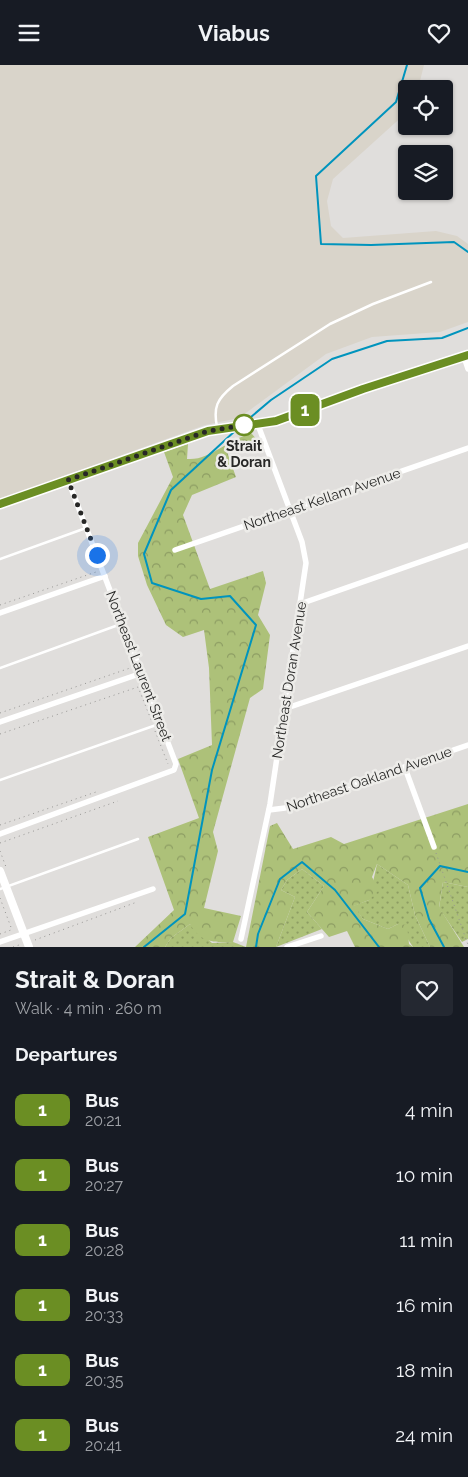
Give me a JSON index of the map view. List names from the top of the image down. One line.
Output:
{"streets":{"street":["Northeast Kellam Avenue","Northeast Laurent Street","Northeast Doran Avenue","Northeast Oakland Avenue"]},"crossings":[["Northeast Kellam Avenue","Northeast Doran Avenue"],["Northeast Doran Avenue","Northeast Oakland Avenue"]],"places":["Strait & Doran"],"lines":["bus line 1"],"page":{"header":"Viabus","on_map":"1","heading":[["Strait & Doran","Walk · 4 min · 260 m"],"Departures"],"list":[{"mark":"1","name":"Bus","note":"20:21","value":"4 min"},{"mark":"1","name":"Bus","note":"20:27","value":"10 min"},{"mark":"1","name":"Bus","note":"20:28","value":"11 min"},{"mark":"1","name":"Bus","note":"20:33","value":"16 min"},{"mark":"1","name":"Bus","note":"20:35","value":"18 min"},{"mark":"1","name":"Bus","note":"20:41","value":"24 min"}]}}
